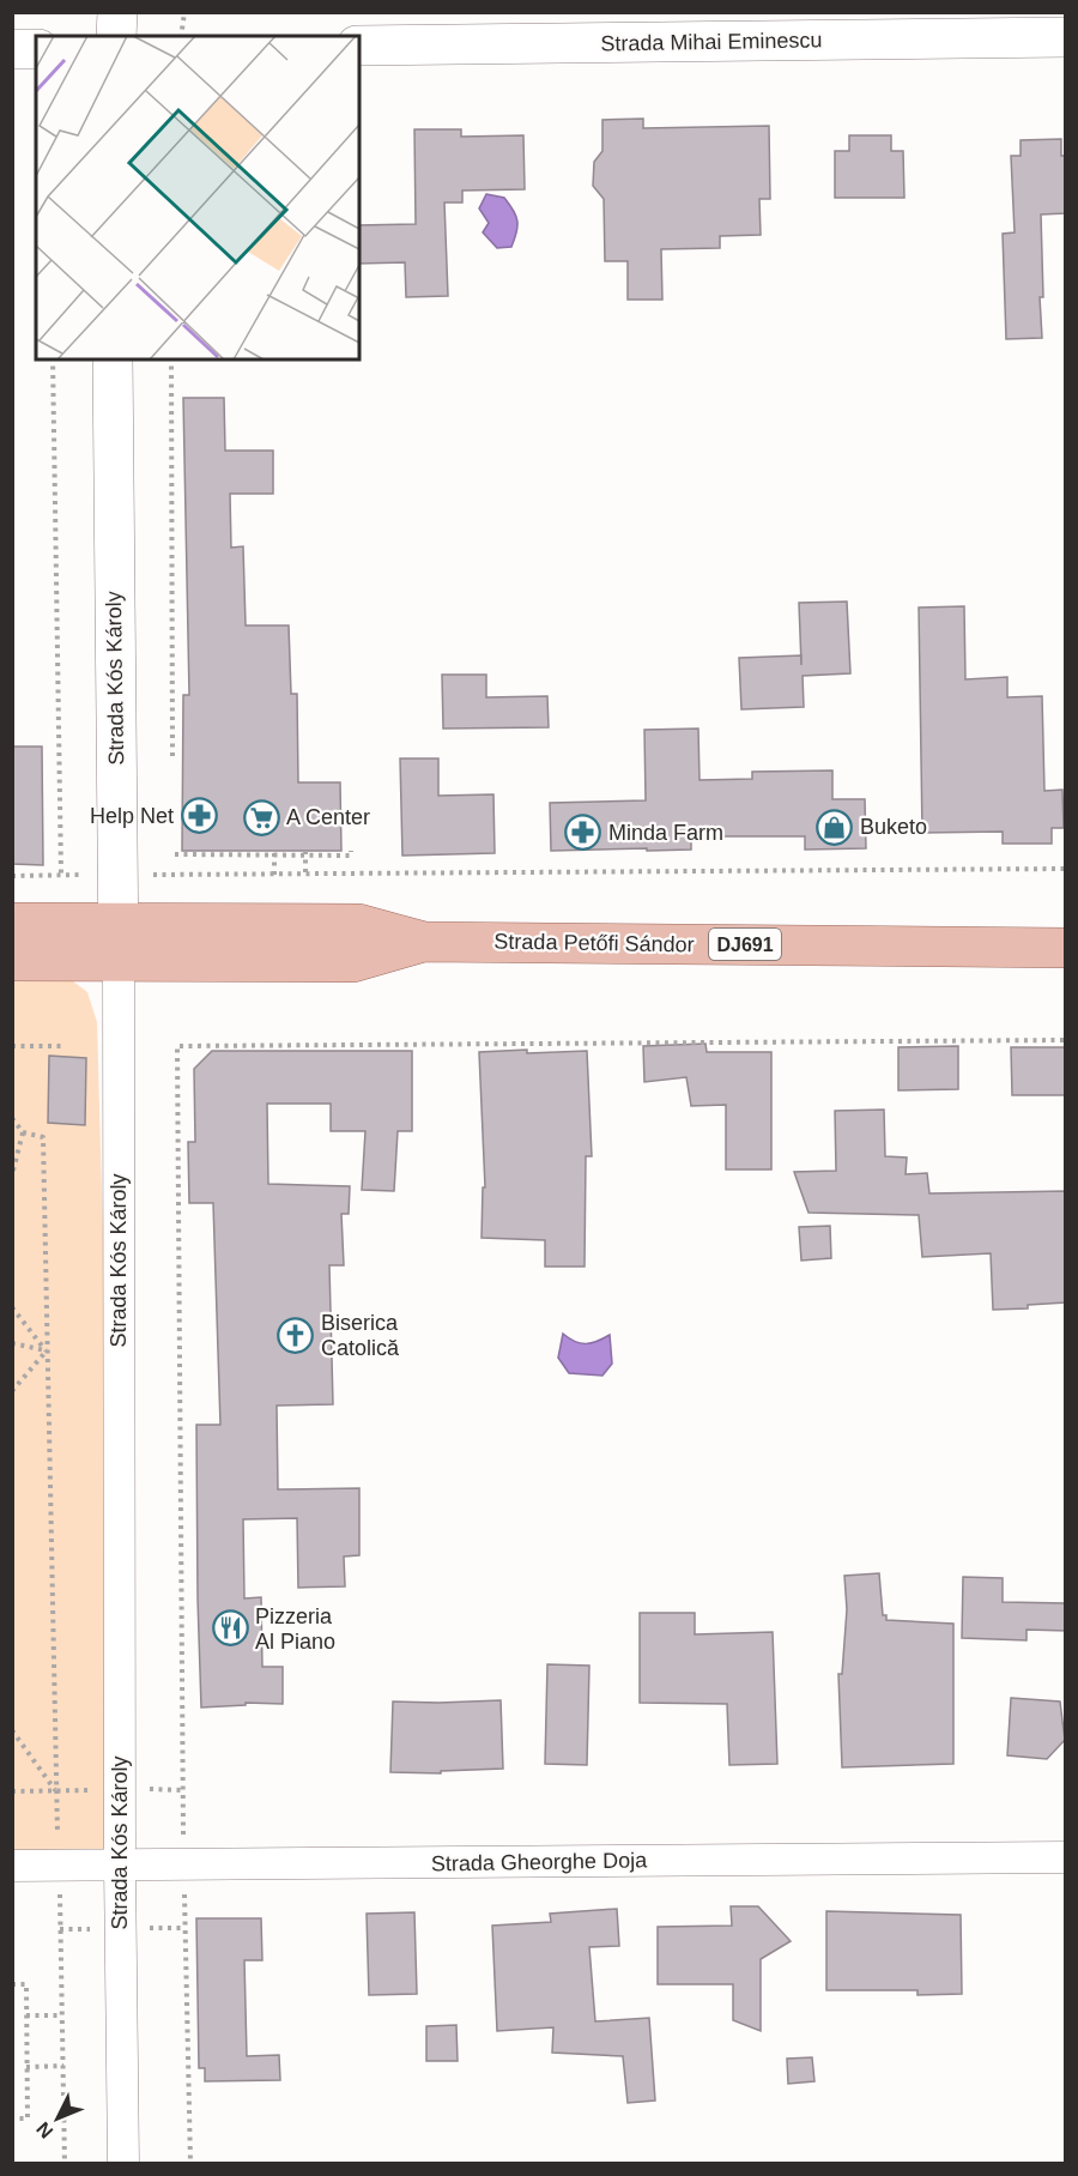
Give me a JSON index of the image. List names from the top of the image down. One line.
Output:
{"streets":{"main road":["Strada Petőfi Sándor","DJ691"],"street":["Strada Mihai Eminescu","Strada Kós Károly","Strada Gheorghe Doja"]},"crossings":[["Strada Kós Károly","Strada Petőfi Sándor"],["Strada Kós Károly","Strada Gheorghe Doja"]],"places":{"pharmacy":["Help Net","Minda Farm"],"supermarket":["A Center"],"shop":["Buketo"],"church":["Biserica Catolică"],"restaurant":["Pizzeria Al Piano"]},"north":"bottom left"}
